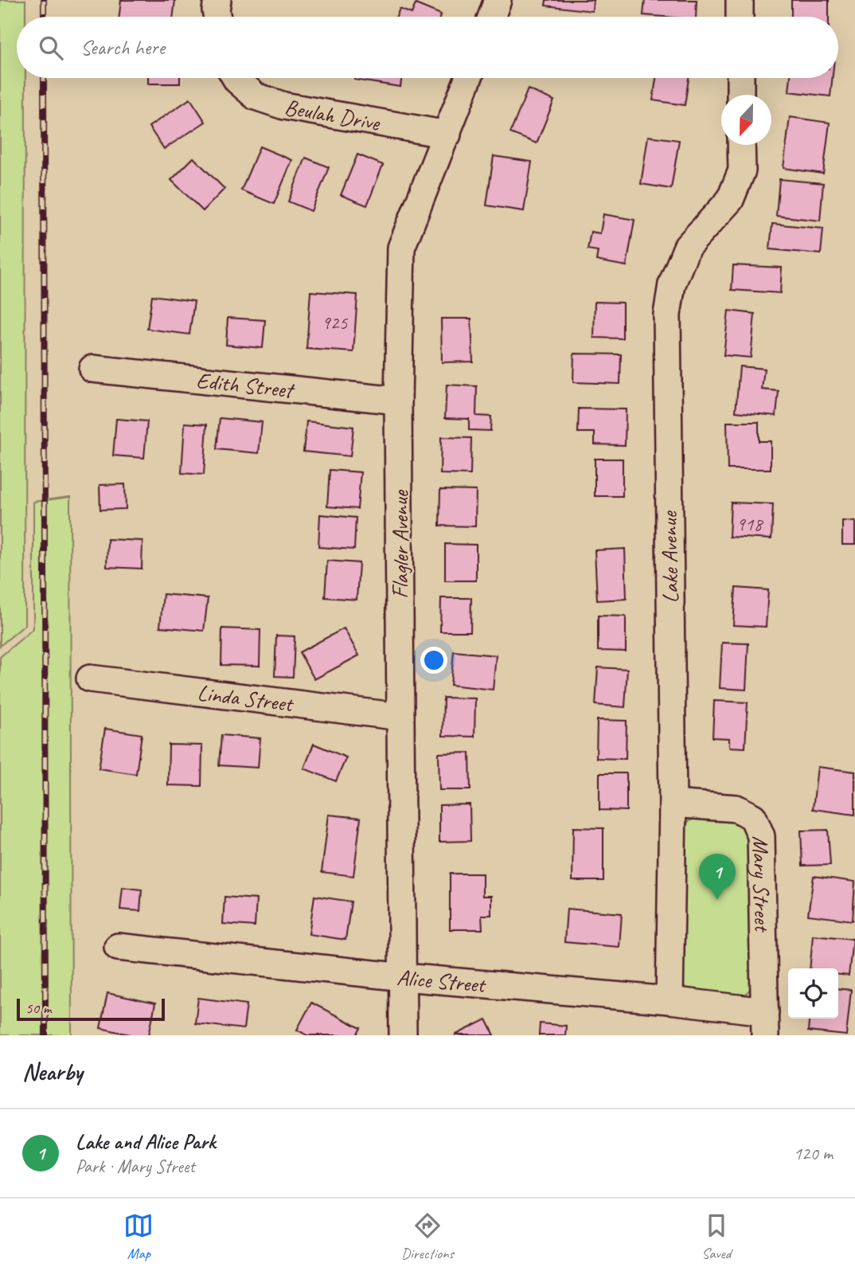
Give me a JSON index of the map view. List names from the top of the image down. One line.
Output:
{"streets":{"street":["Beulah Drive","Edith Street","Flagler Avenue","Lake Avenue","Linda Street","Mary Street","Alice Street"]},"crossings":[["Beulah Drive","Flagler Avenue"],["Edith Street","Flagler Avenue"],["Flagler Avenue","Linda Street"],["Flagler Avenue","Alice Street"],["Lake Avenue","Mary Street"],["Lake Avenue","Alice Street"],["Mary Street","Alice Street"]],"house_numbers":["925","918"],"scale_bar":"50 m","north":"bottom","page":{"search":"Search here","pins":"1","scale":"50 m","heading":"Nearby","list":[{"mark":"1","name":"Lake and Alice Park","note":"Park · Mary Street","value":"120 m"}],"nav":["Map","Directions","Saved"]}}
